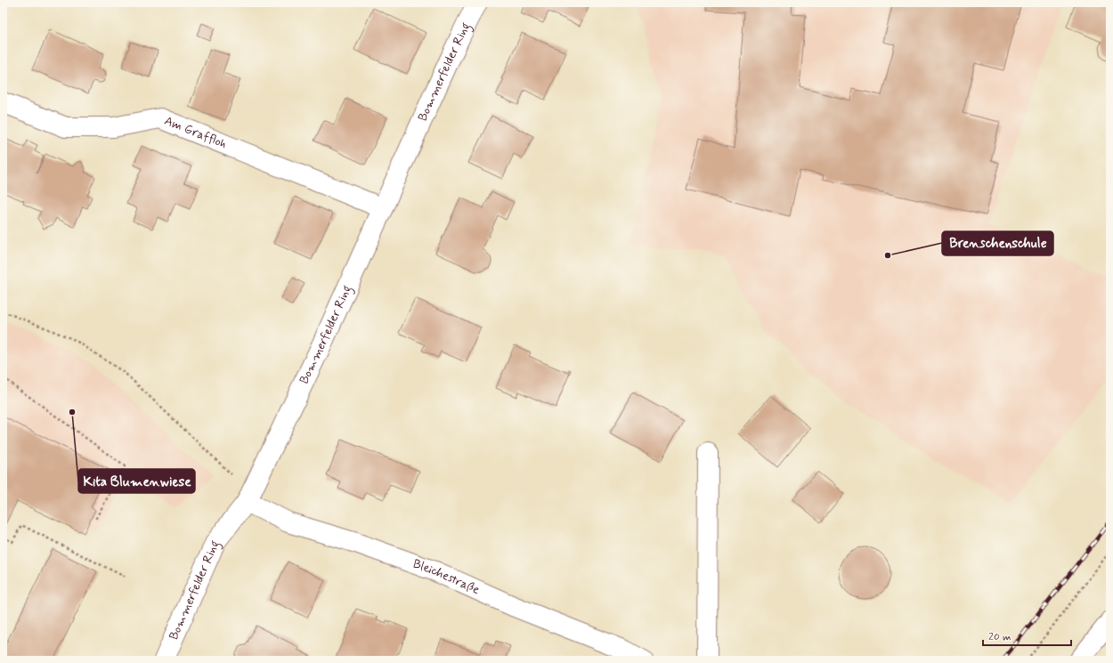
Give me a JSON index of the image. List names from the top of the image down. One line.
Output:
{"streets":{"street":["Bommerfelder Ring","Am Graffloh","Bleichestraße"]},"crossings":[["Bommerfelder Ring","Am Graffloh"],["Bommerfelder Ring","Bleichestraße"]],"places":["Brenschenschule","Kita Blumenwiese"],"scale_bar":"20 m"}
